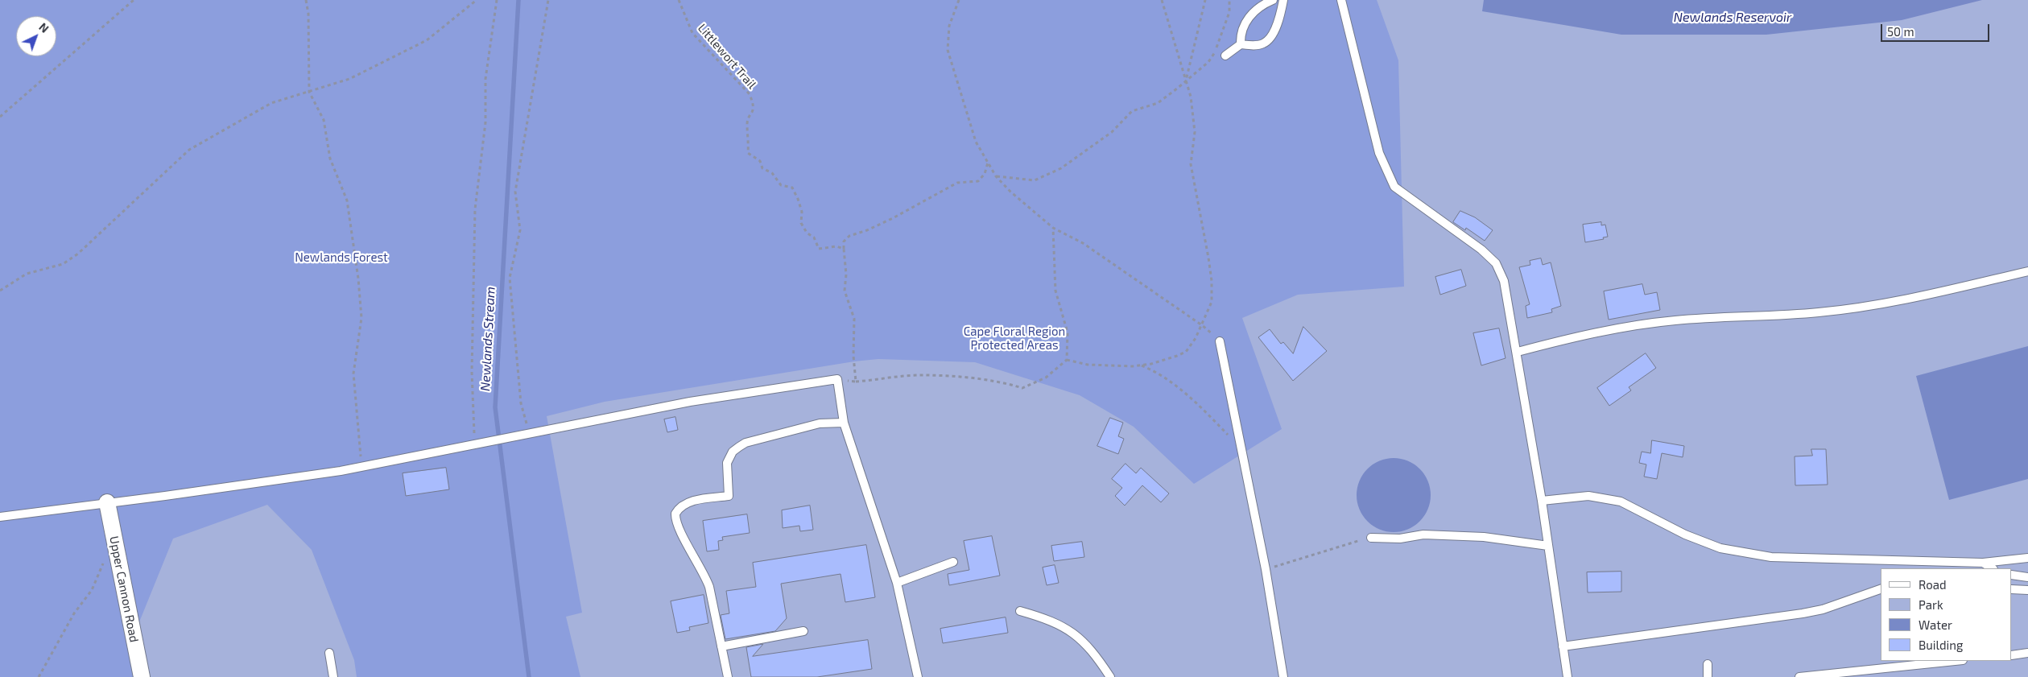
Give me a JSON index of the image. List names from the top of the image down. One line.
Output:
{"streets":{"street":["Upper Cannon Road"],"path":["Littlewort Trail"]},"water":["Newlands Reservoir","Newlands Stream"],"parks":["Newlands Forest","Cape Floral Region Protected Areas"],"legend":["Road","Park","Water","Building"],"scale_bar":"50 m","north":"top right"}
